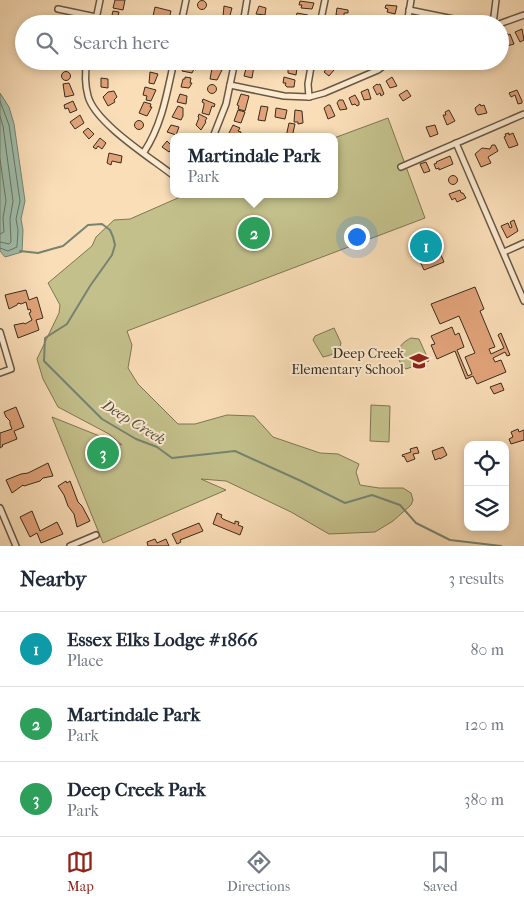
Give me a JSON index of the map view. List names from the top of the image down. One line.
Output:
{"water":["Deep Creek"],"places":{"school or university":["Deep Creek Elementary School"]},"page":{"search":"Search here","popup":["Martindale Park","Park"],"pins":["2","1","3"],"heading":["Nearby","3 results"],"list":[{"mark":"1","name":"Essex Elks Lodge #1866","note":"Place","value":"80 m"},{"mark":"2","name":"Martindale Park","note":"Park","value":"120 m"},{"mark":"3","name":"Deep Creek Park","note":"Park","value":"380 m"}],"nav":["Map","Directions","Saved"]}}
